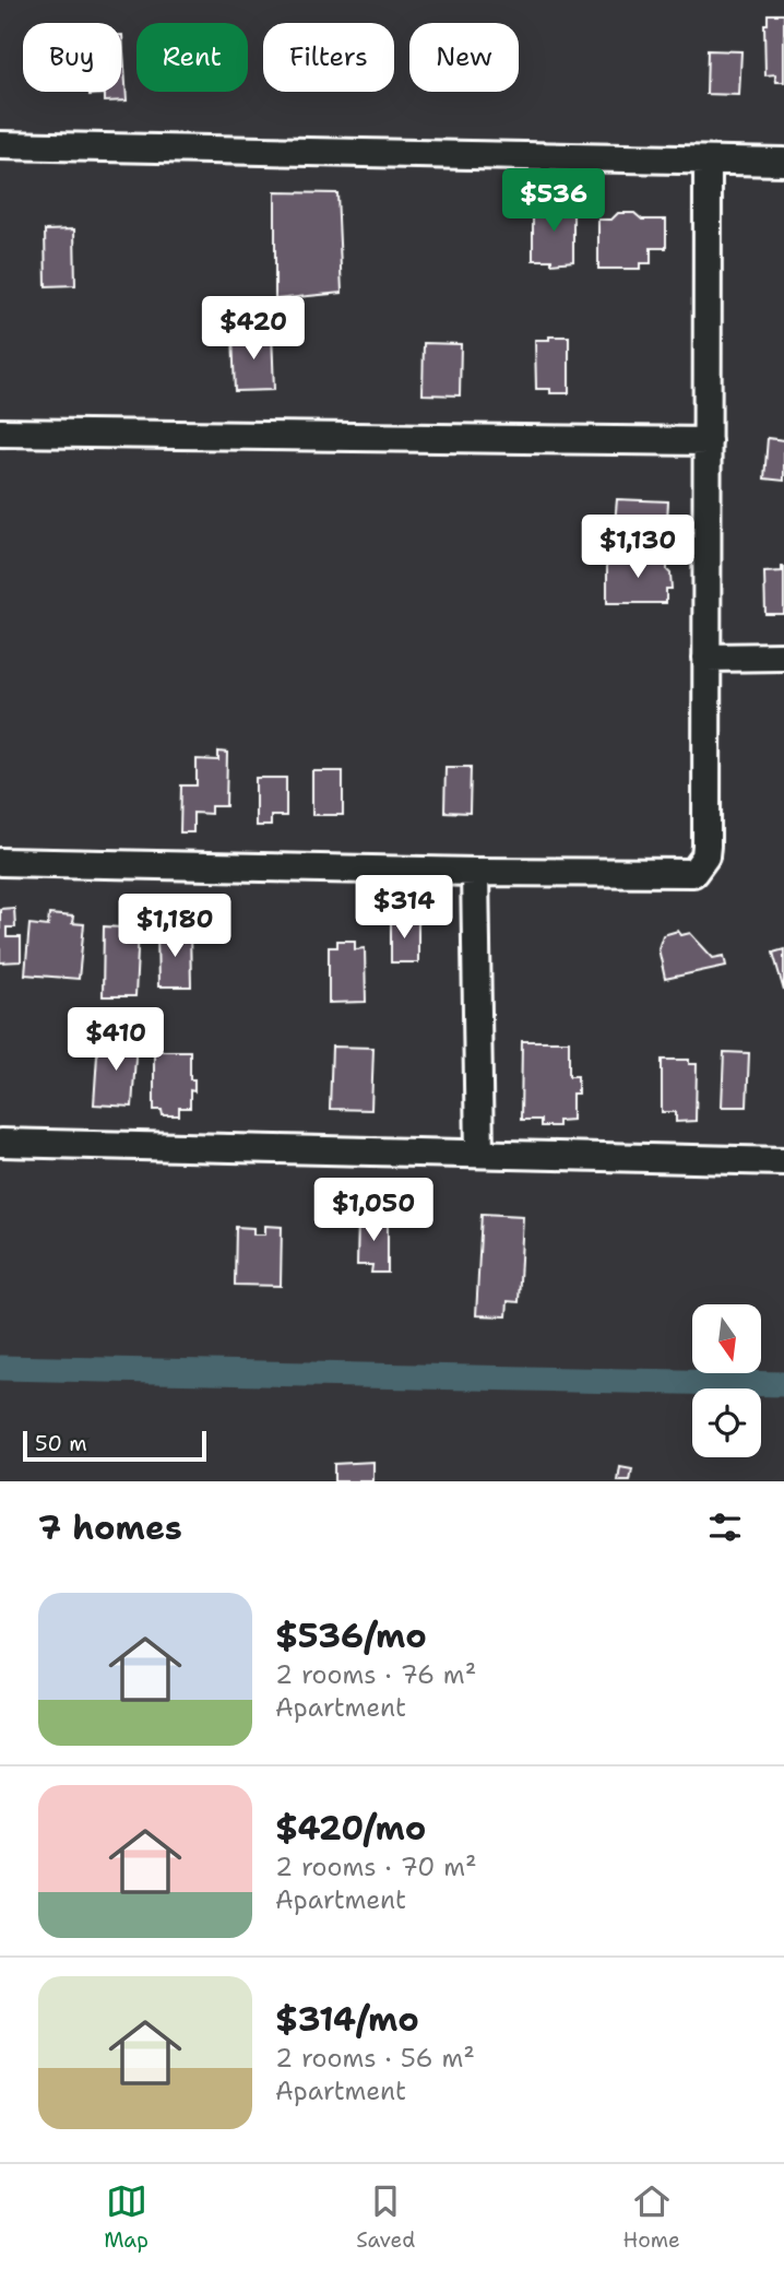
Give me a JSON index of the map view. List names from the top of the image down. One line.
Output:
{"scale_bar":"50 m","north":"bottom","page":{"chip":["Buy","Rent","Filters","New"],"price":["$536","$420","$1,130","$314","$1,180","$410","$1,050"],"scale":"50 m","heading":"7 homes","list":[{"name":"$536/mo","note":"2 rooms · 76 m² · Apartment"},{"name":"$420/mo","note":"2 rooms · 70 m² · Apartment"},{"name":"$314/mo","note":"2 rooms · 56 m² · Apartment"}],"tabs":["Map","Saved","Home"]}}
